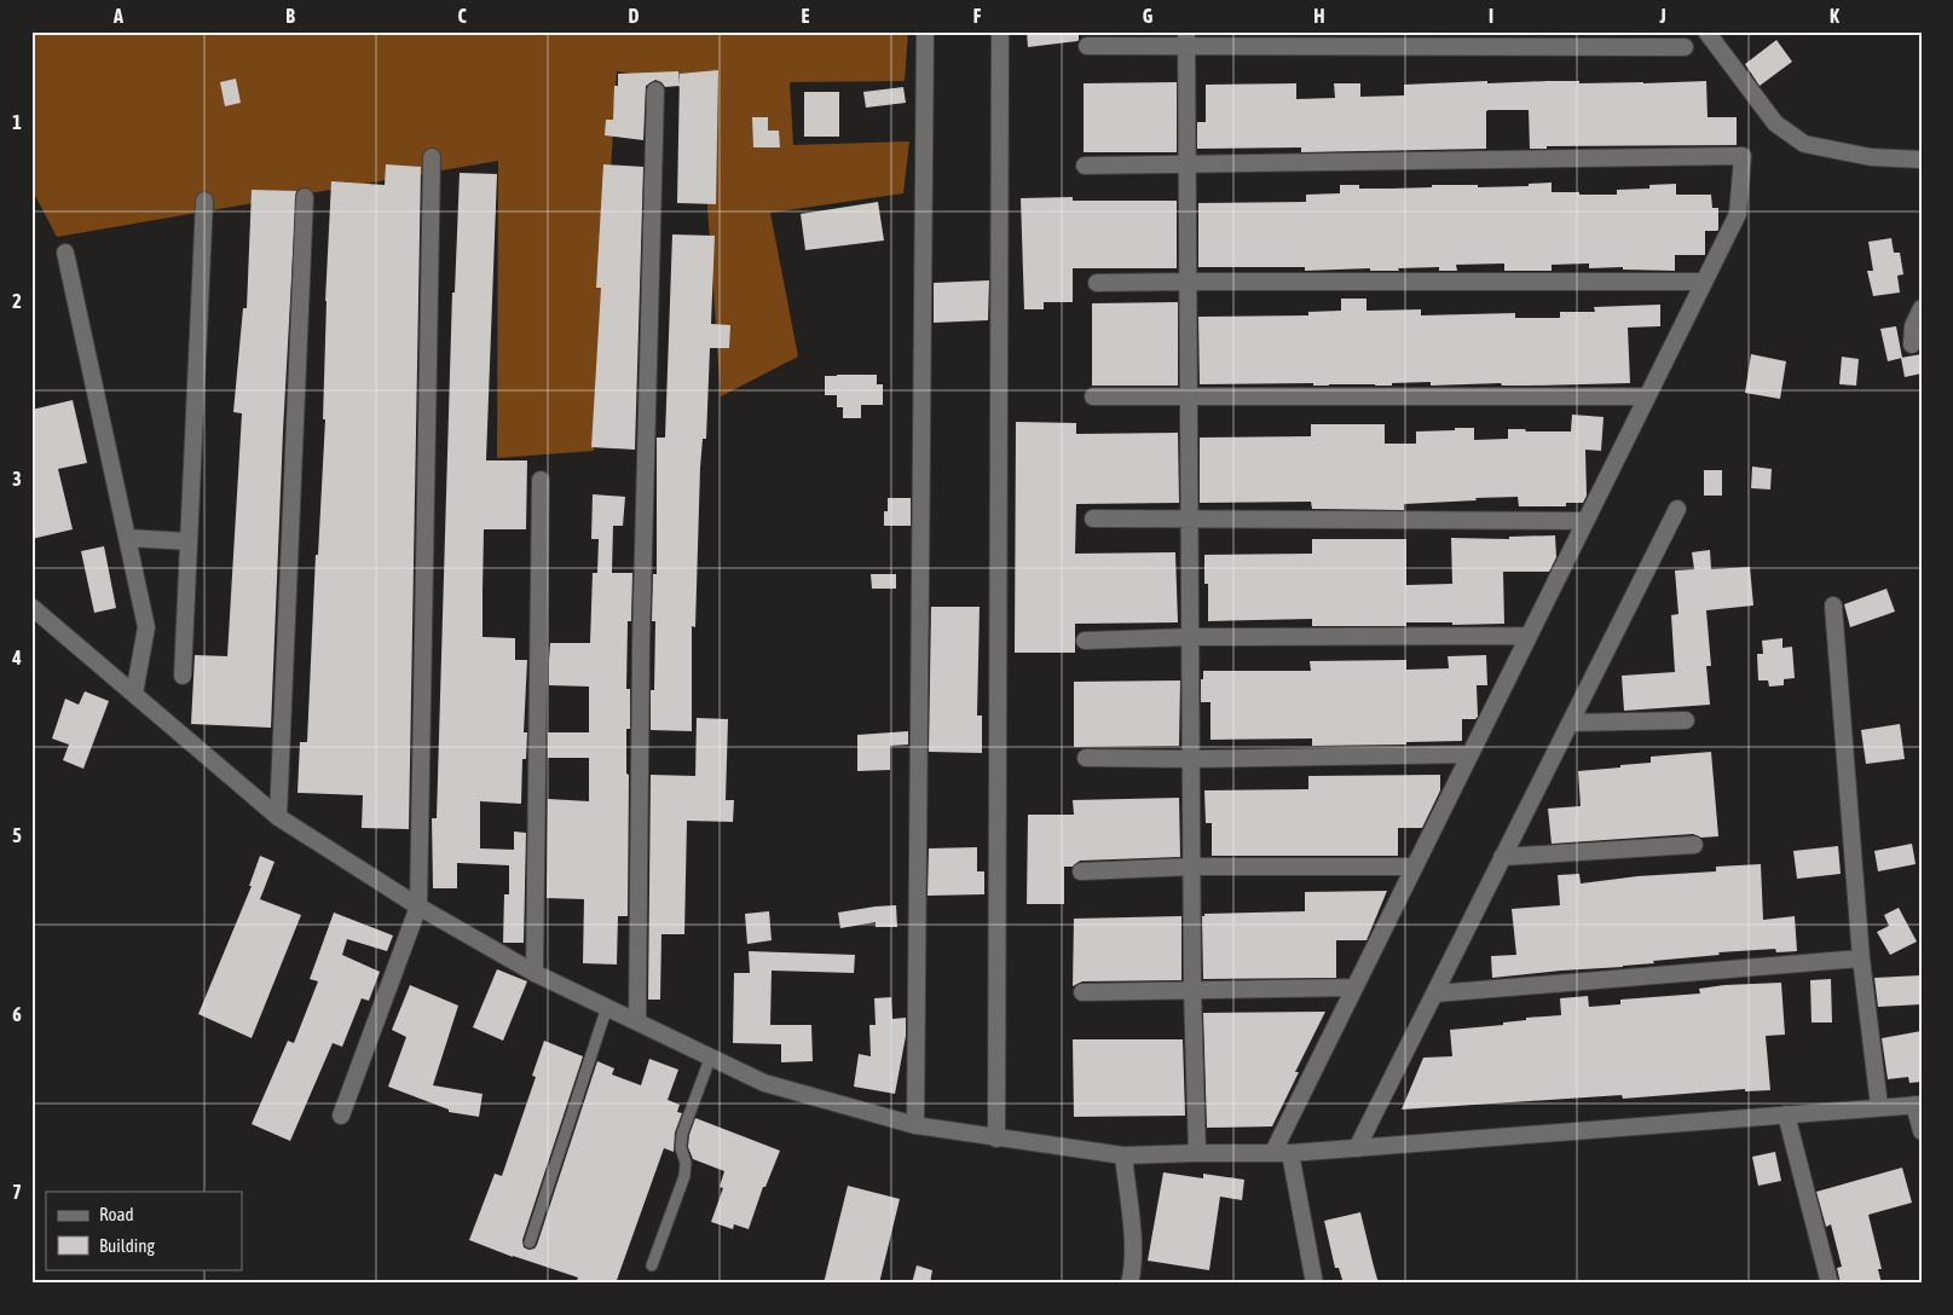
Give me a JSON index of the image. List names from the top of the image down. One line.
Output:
{"legend":["Road","Building"],"grid":{"columns":["A","B","C","D","E","F","G","H","I","J","K"],"rows":["1","2","3","4","5","6","7"]}}
